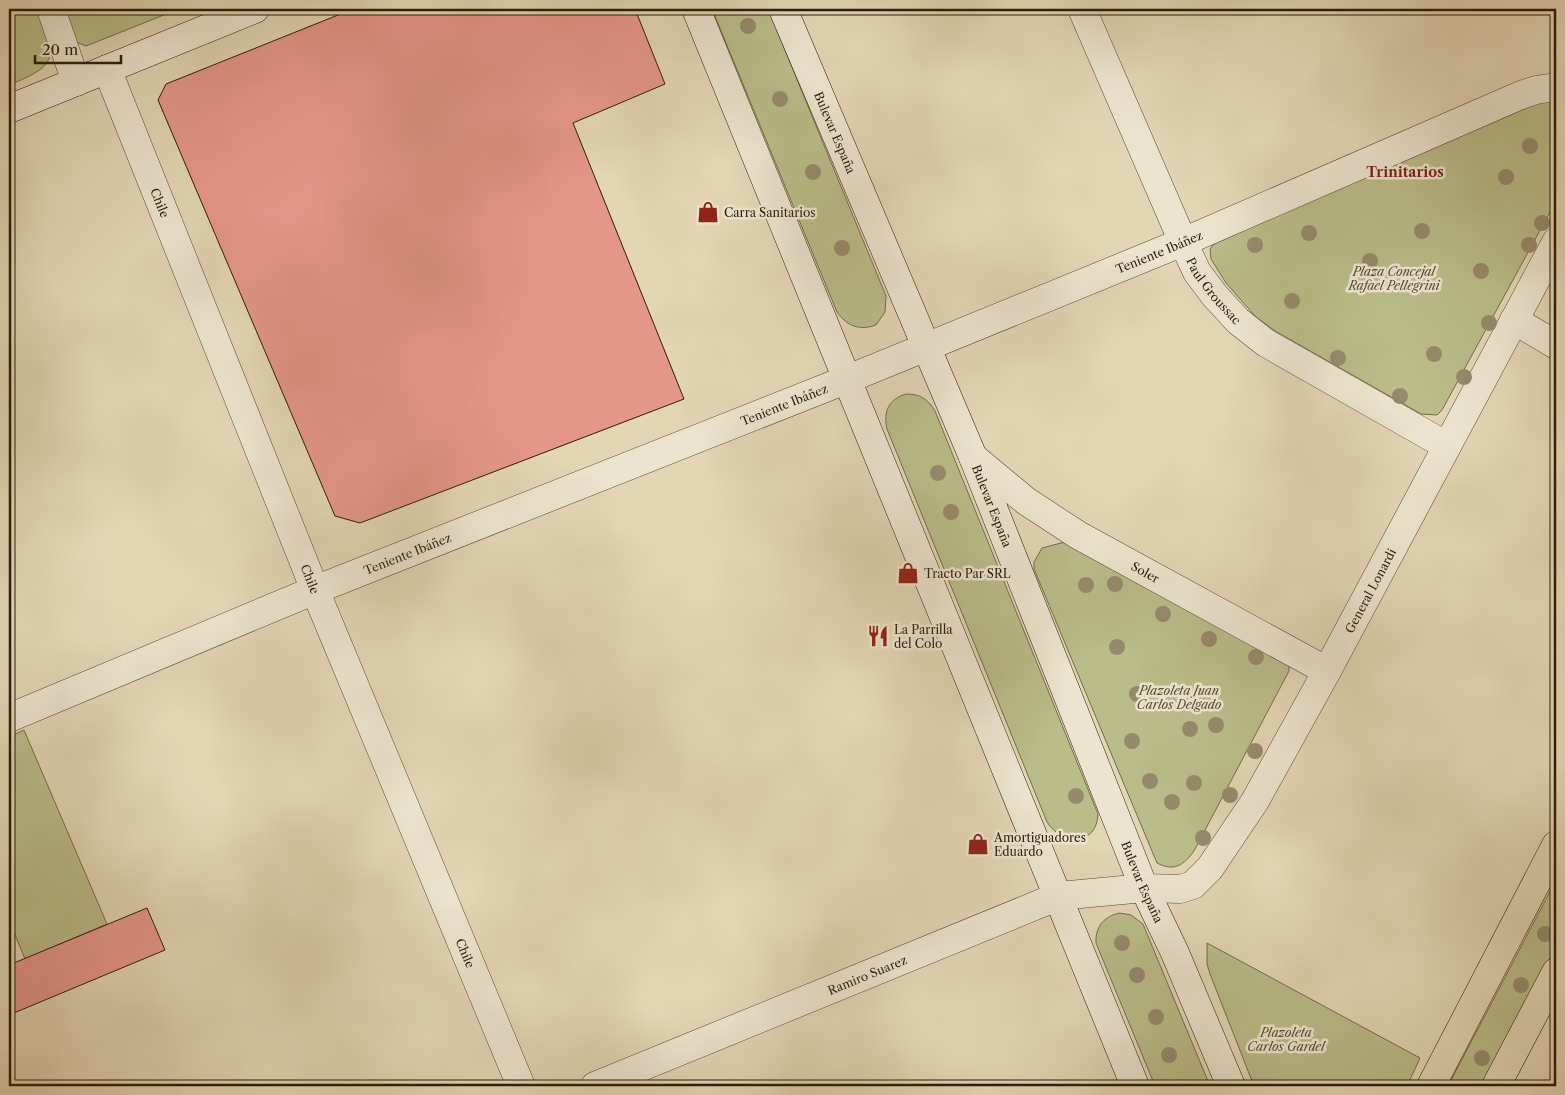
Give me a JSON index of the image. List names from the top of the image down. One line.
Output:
{"streets":{"street":["Bulevar España","Chile","Teniente Ibáñez","Paul Groussac","Soler","General Lonardi","Ramiro Suarez"]},"crossings":[["Bulevar España","Teniente Ibáñez"],["Bulevar España","Soler"],["Bulevar España","General Lonardi"],["Bulevar España","Ramiro Suarez"],["Chile","Teniente Ibáñez"],["Teniente Ibáñez","Paul Groussac"],["Paul Groussac","General Lonardi"],["Soler","General Lonardi"],["General Lonardi","Ramiro Suarez"]],"districts":["Trinitarios"],"parks":["Plaza Concejal Rafael Pellegrini","Plazoleta Juan Carlos Delgado","Plazoleta Carlos Gardel"],"places":{"shop":["Carra Sanitarios","Tracto Par SRL","Amortiguadores Eduardo"],"restaurant":["La Parrilla del Colo"]},"scale_bar":"20 m"}
